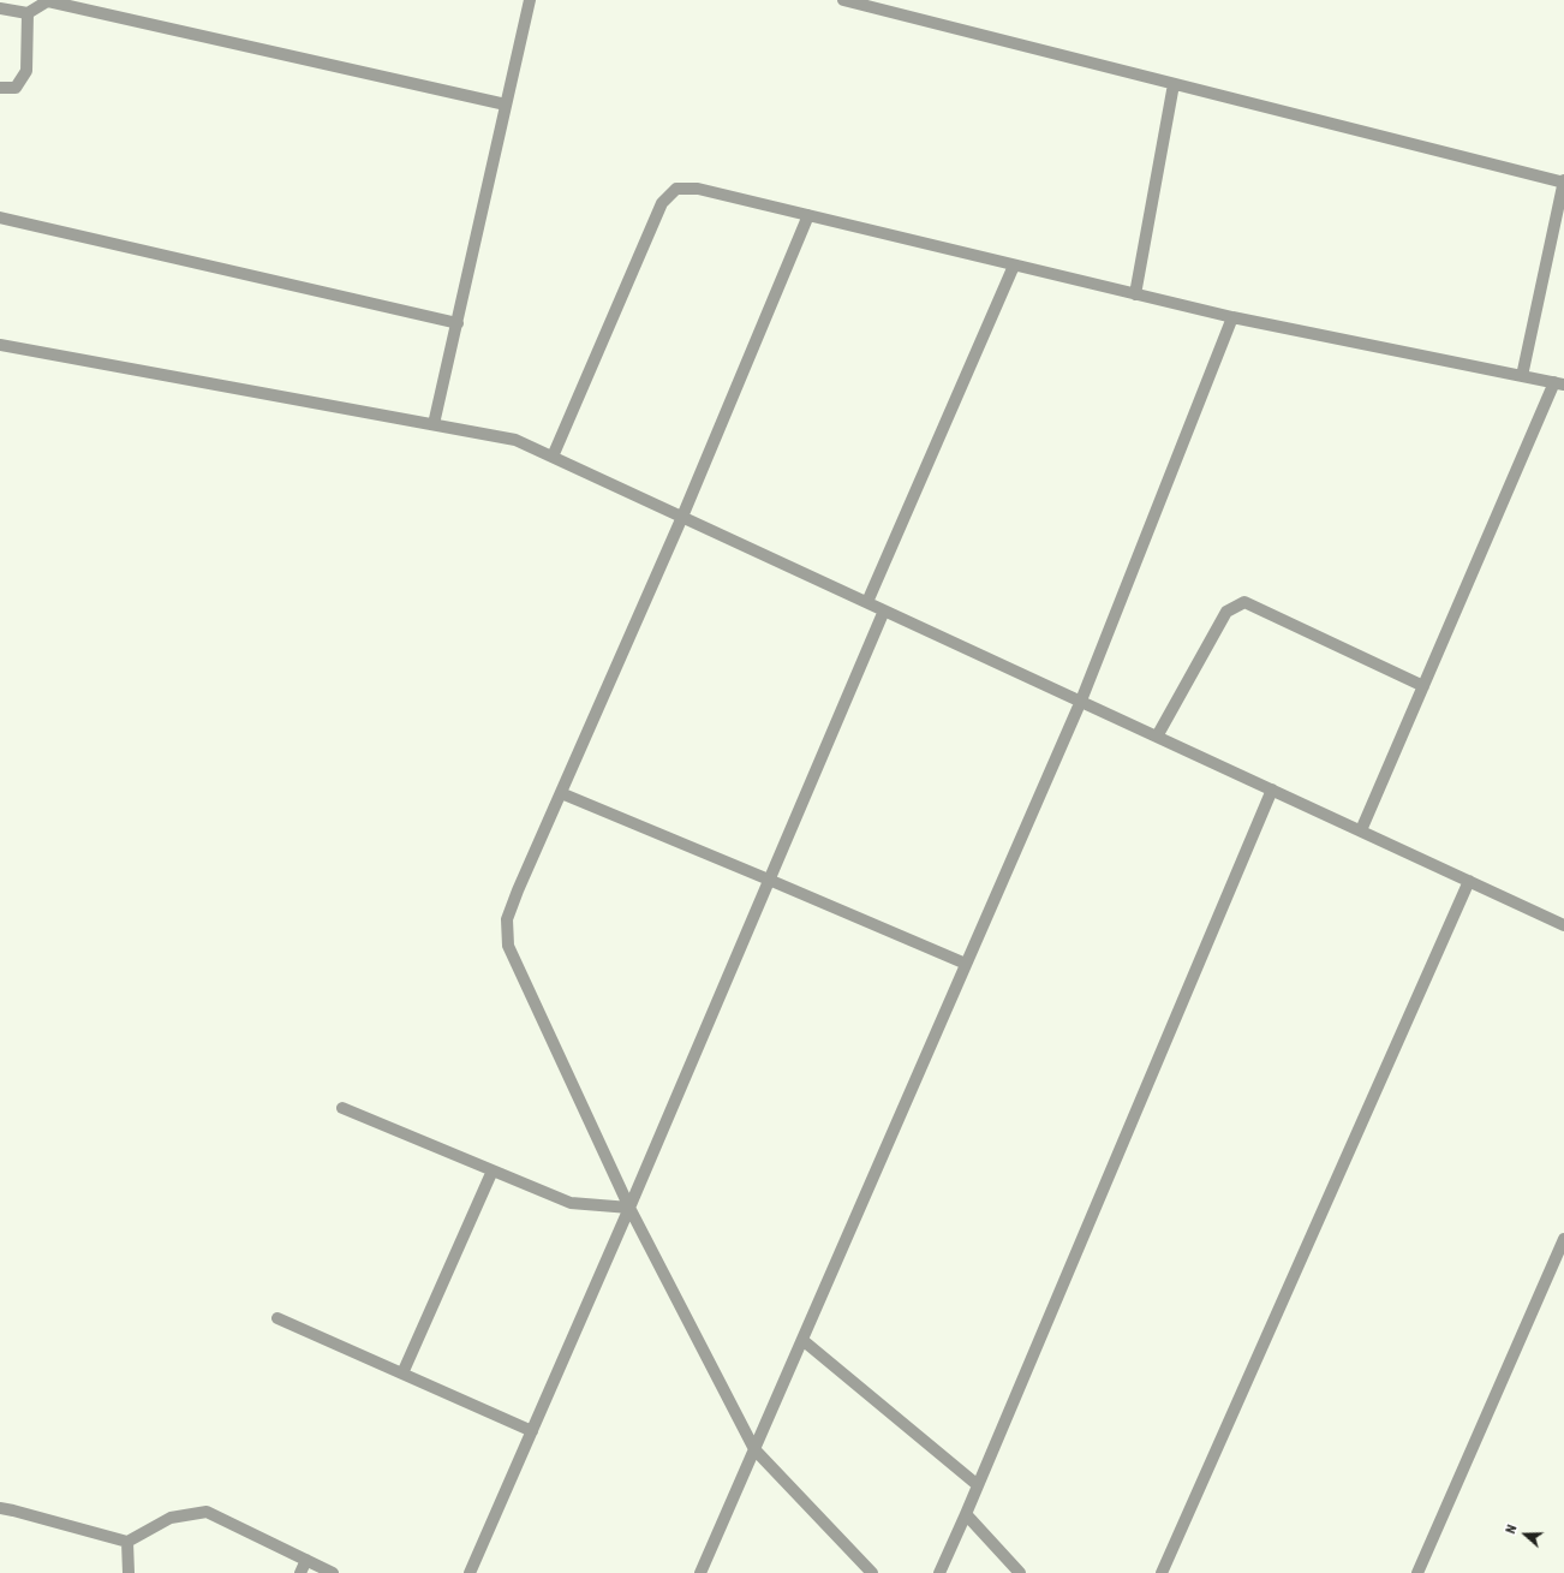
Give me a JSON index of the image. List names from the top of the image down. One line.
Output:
{"north":"left"}
